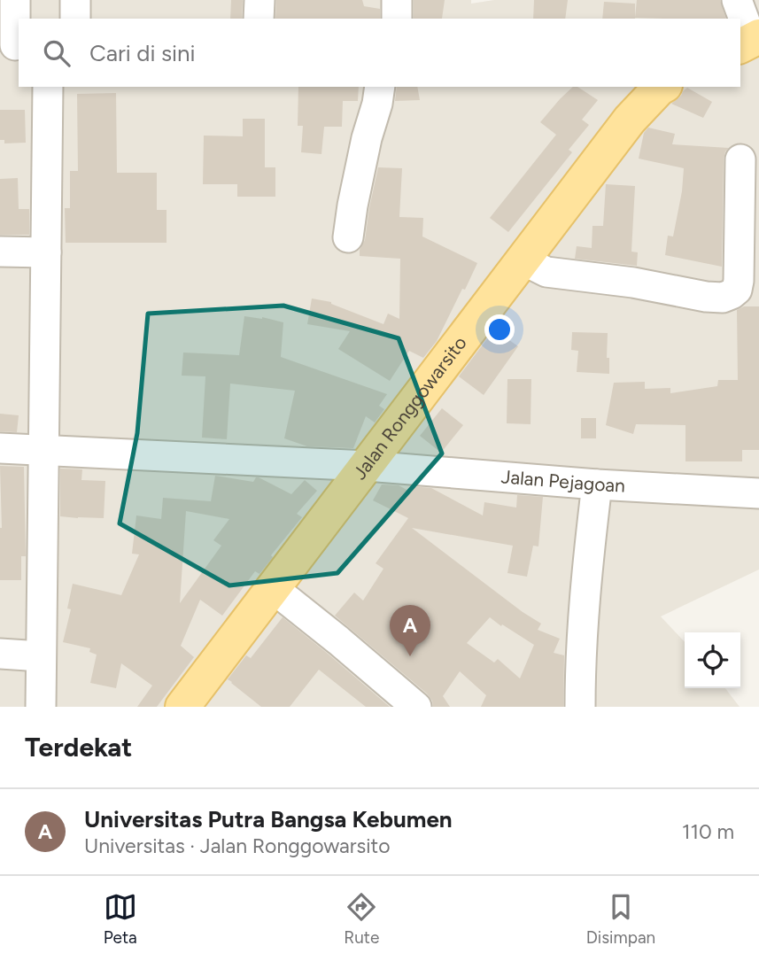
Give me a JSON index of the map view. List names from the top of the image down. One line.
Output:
{"streets":{"main road":["Jalan Ronggowarsito"],"street":["Jalan Pejagoan"]},"crossings":[["Jalan Ronggowarsito","Jalan Pejagoan"]],"page":{"search":"Cari di sini","pins":"A","heading":"Terdekat","list":[{"mark":"A","name":"Universitas Putra Bangsa Kebumen","note":"Universitas · Jalan Ronggowarsito","value":"110 m"}],"nav":["Peta","Rute","Disimpan"]}}
